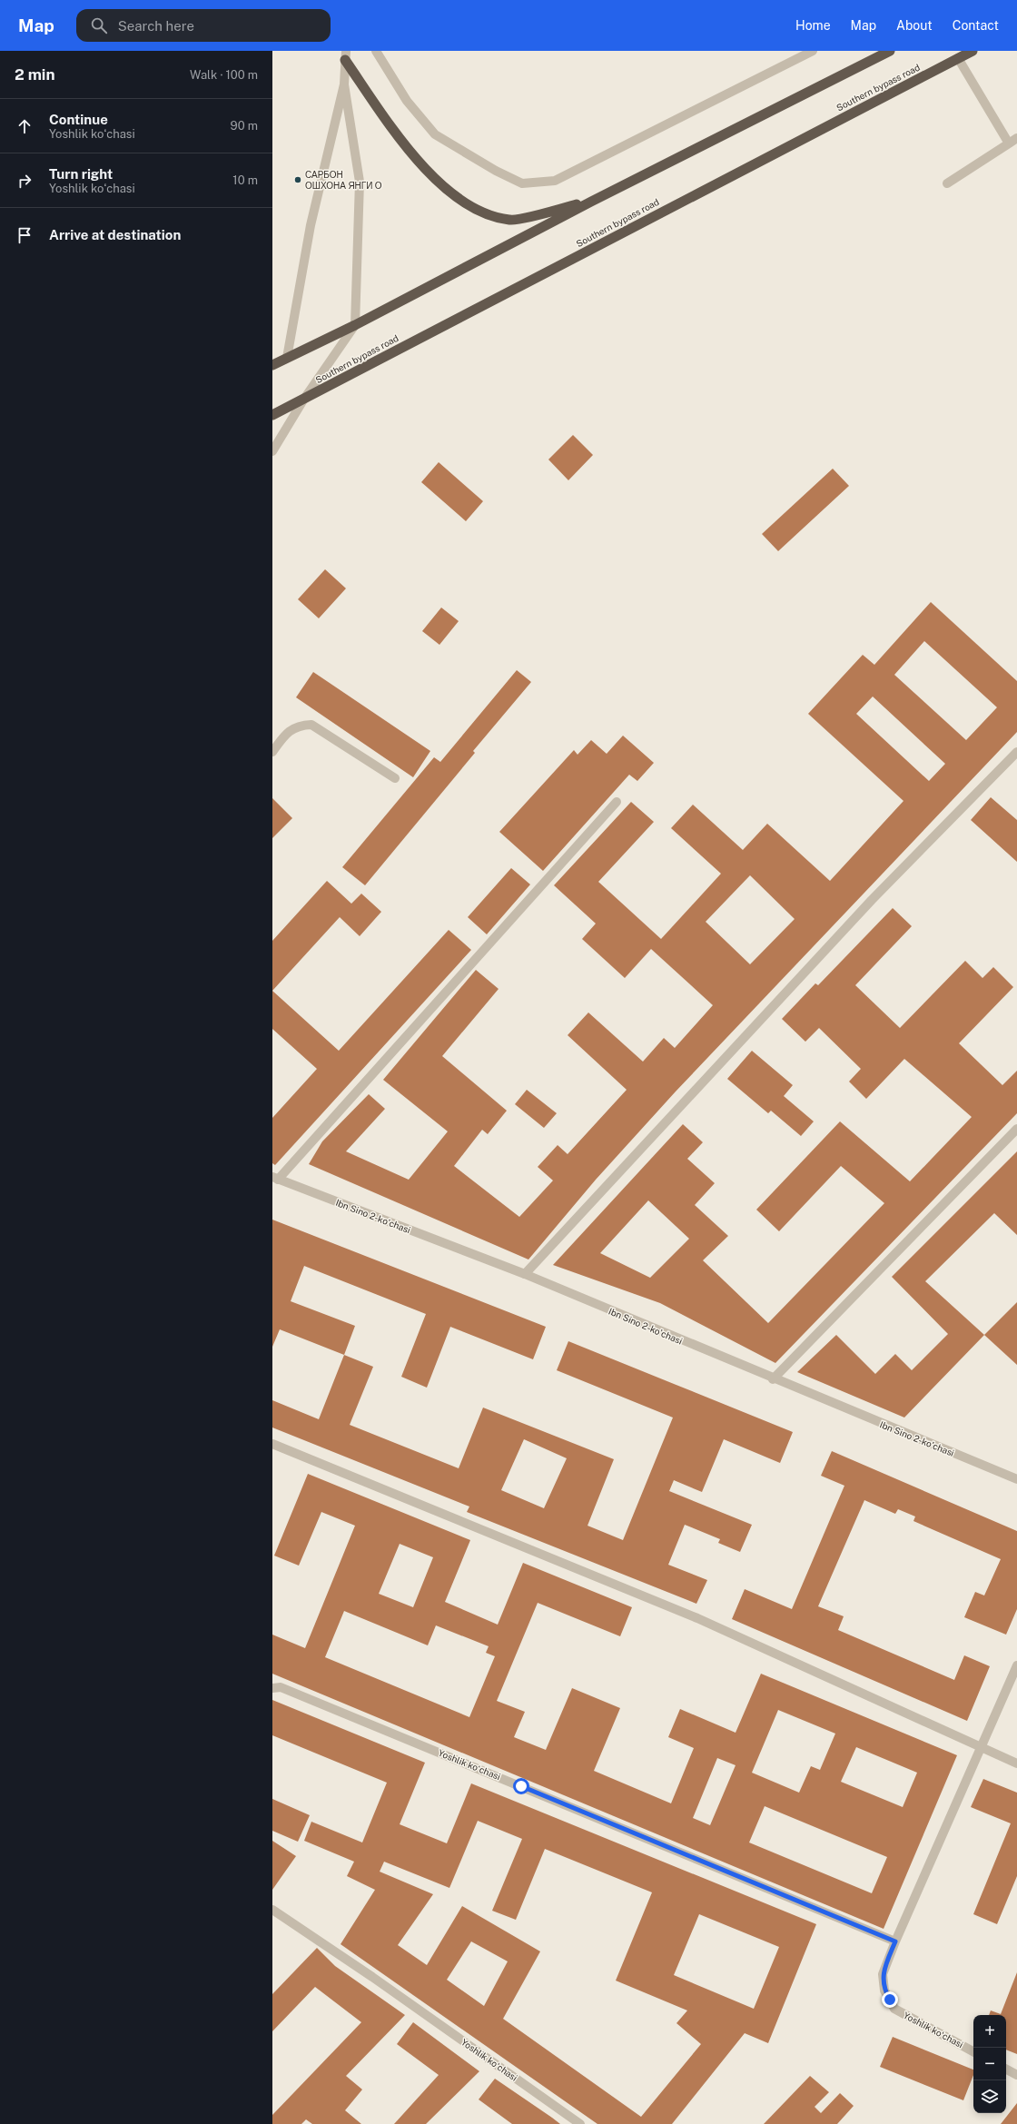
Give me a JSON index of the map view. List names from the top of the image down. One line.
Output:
{"streets":{"highway":["Southern bypass road"],"street":["Ibn Sino 2-koʼchasi","Yoshlik koʻchasi"]},"places":["САРБОН ОШХОНА ЯНГИ О"],"page":{"header":"Map","search":"Search here","nav":["Home","Map","About","Contact"],"heading":["2 min","Walk · 100 m"],"list":[["Continue","Yoshlik koʻchasi","90 m"],["Turn right","Yoshlik koʻchasi","10 m"],"Arrive at destination"],"map_buttons":["+","−"]}}
